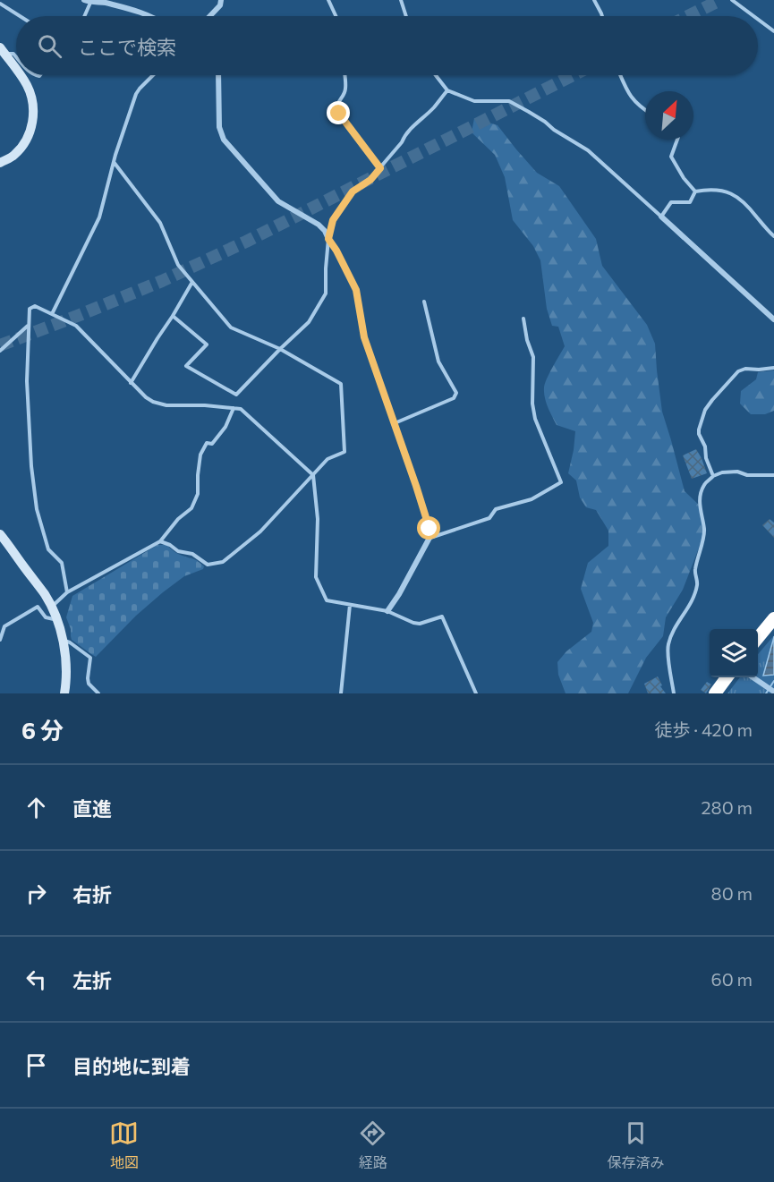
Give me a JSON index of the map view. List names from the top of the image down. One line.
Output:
{"north":"top right","page":{"search":"ここで検索","heading":["6 分","徒歩 · 420 m"],"list":[["直進","280 m"],["右折","80 m"],["左折","60 m"],"目的地に到着"],"nav":["地図","経路","保存済み"]}}
